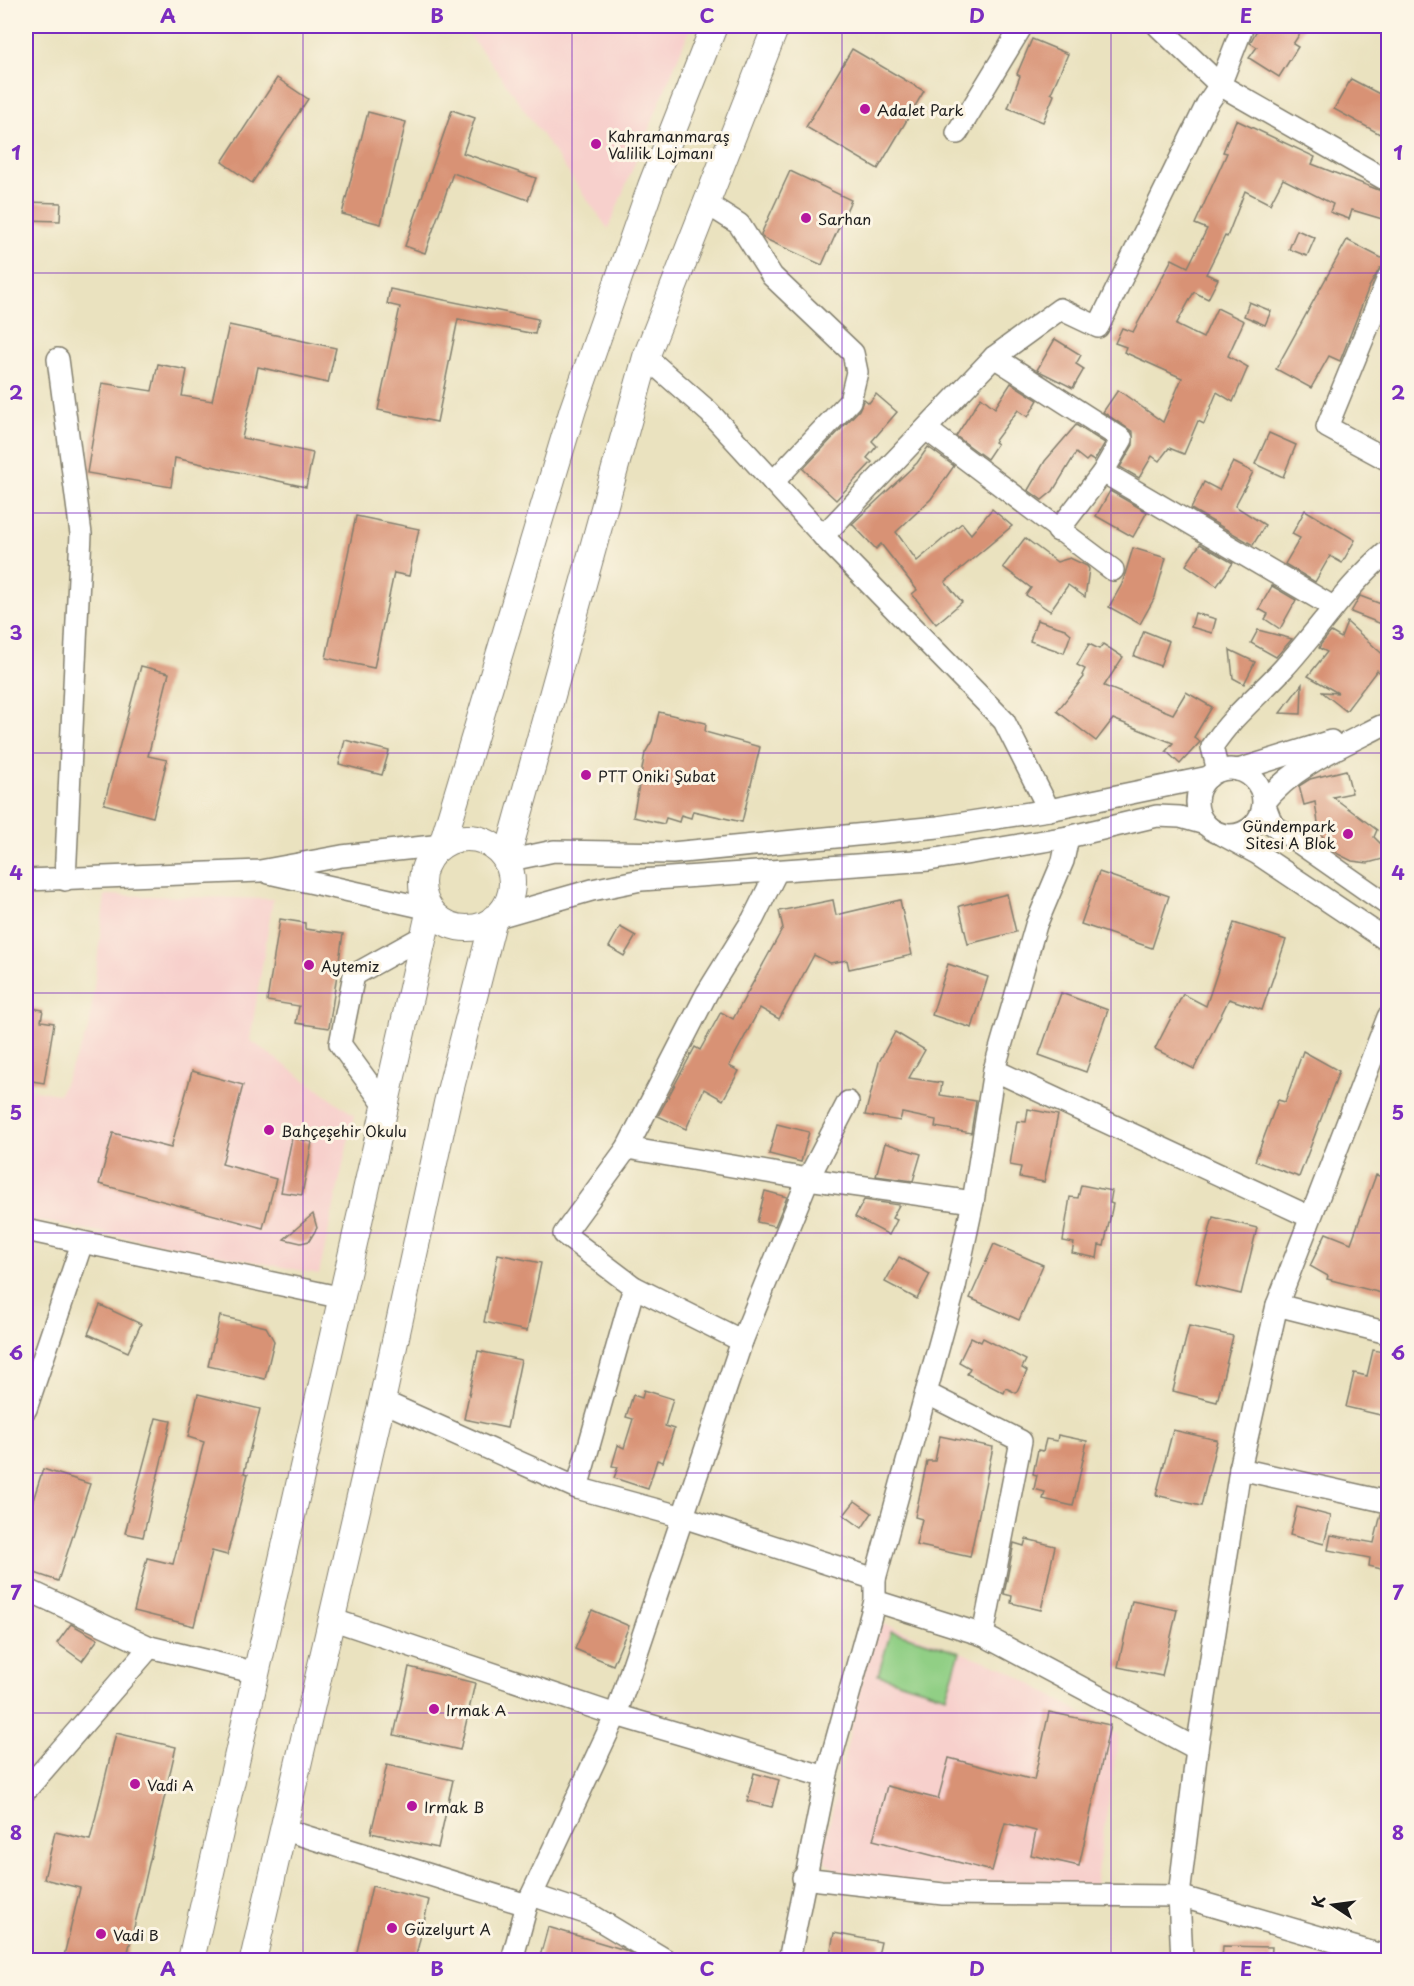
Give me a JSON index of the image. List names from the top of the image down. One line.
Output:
{"places":["Adalet Park","Kahramanmaraş Valilik Lojmanı","Sarhan","PTT Oniki Şubat","Gündempark Sitesi A Blok","Aytemiz","Bahçeşehir Okulu","Irmak A","Vadi A","Irmak B","Güzelyurt A","Vadi B"],"north":"left","grid":{"columns":["A","B","C","D","E"],"rows":["1","2","3","4","5","6","7","8"]}}
